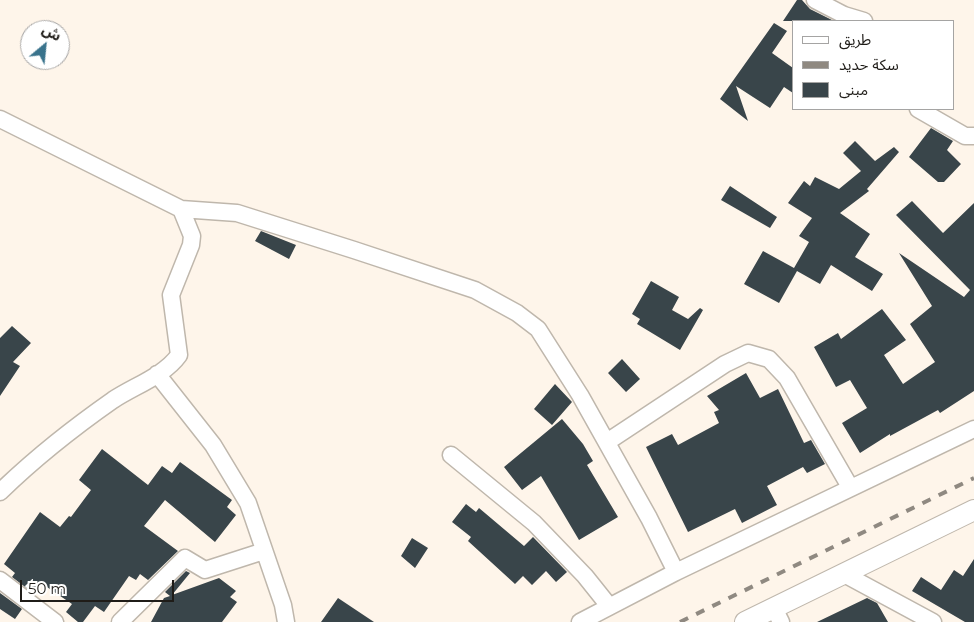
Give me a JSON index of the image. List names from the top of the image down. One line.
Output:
{"legend":["طريق","سكة حديد","مبنى"],"scale_bar":"50 m","north":"top right"}
